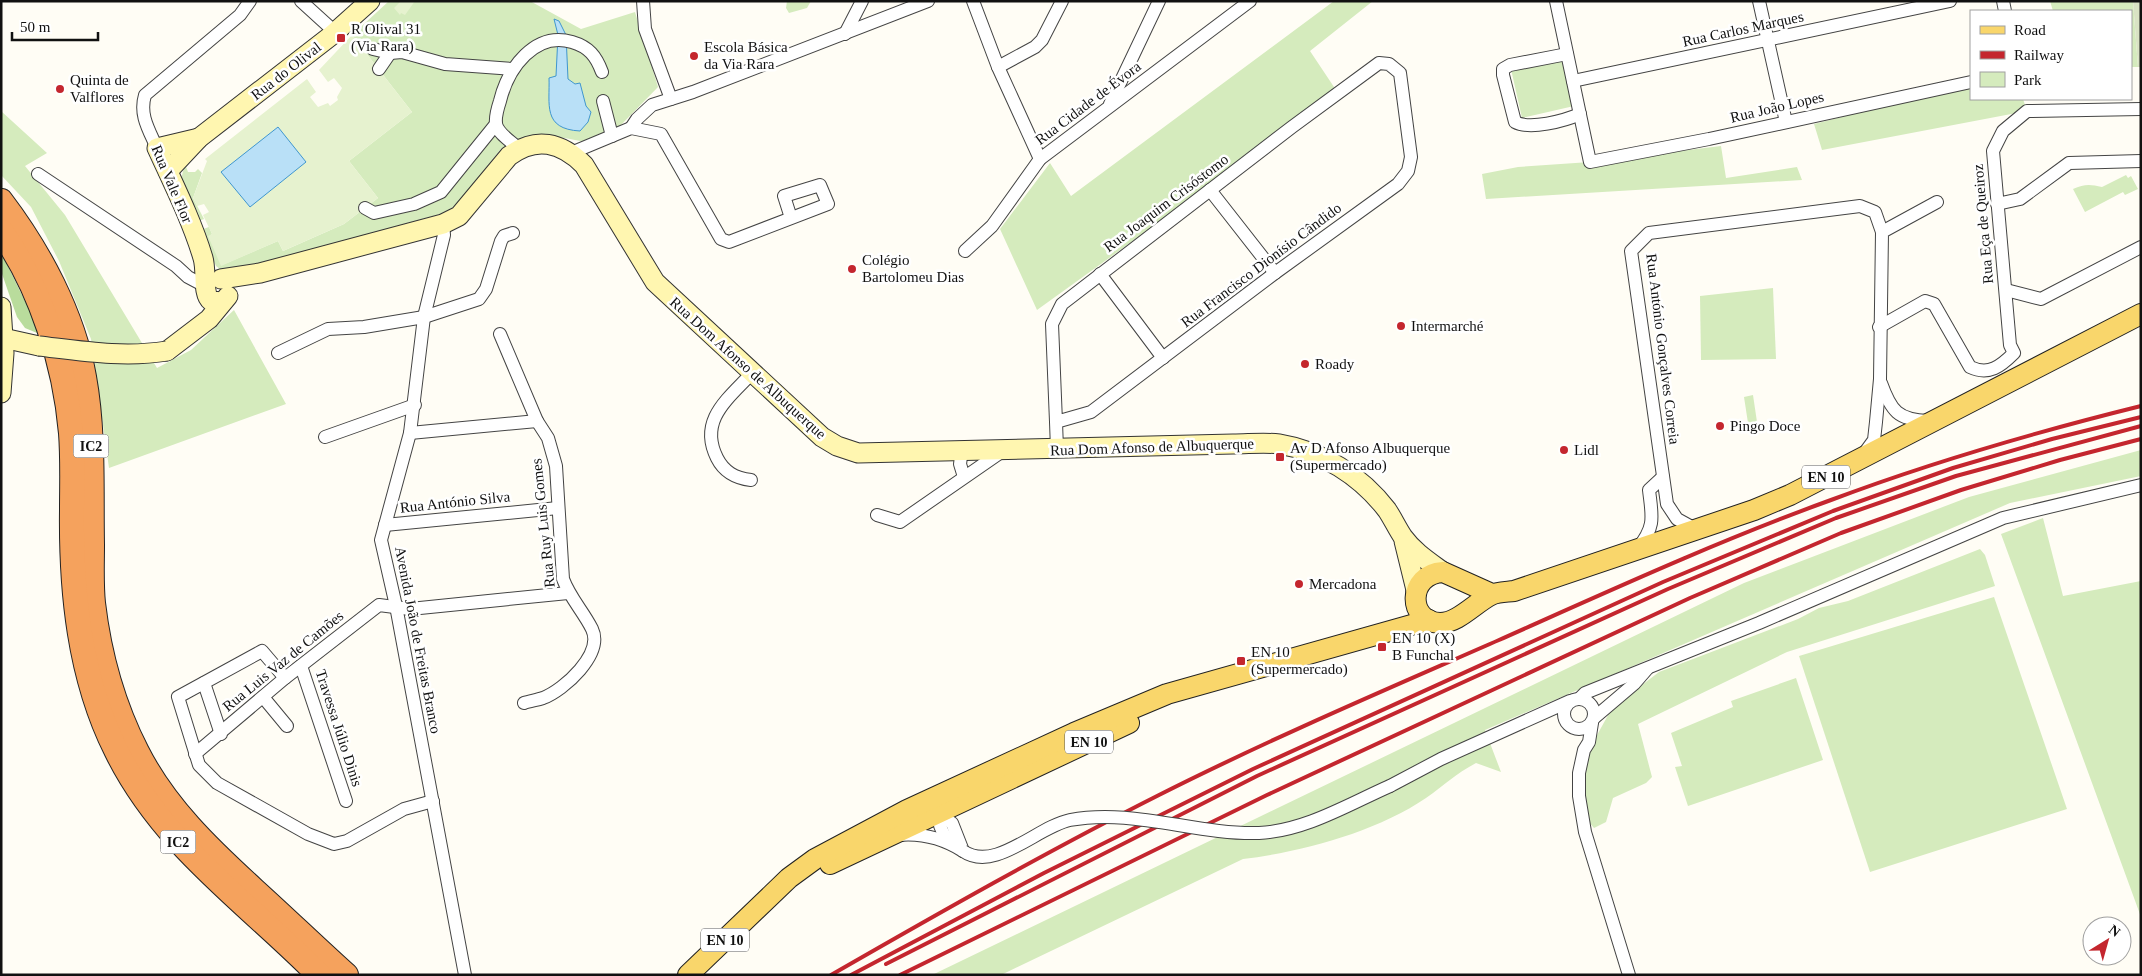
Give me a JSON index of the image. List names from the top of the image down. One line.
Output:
{"streets":{"highway":["IC2"],"main road":["Rua do Olival","Rua Vale Flor","Rua Dom Afonso de Albuquerque","EN 10"],"street":["Rua Carlos Marques","Rua Cidade de Évora","Rua João Lopes","Rua Joaquim Crisóstomo","Rua Eça de Queiroz","Rua Francisco Dionísio Cândido","Rua António Gonçalves Correia","Rua António Silva","Rua Ruy Luis Gomes","Avenida João de Freitas Branco","Rua Luis Vaz de Camões","Travessa Júlio Dinis"]},"crossings":[["Rua do Olival","Rua Vale Flor"],["Rua Joaquim Crisóstomo","Rua Francisco Dionísio Cândido"],["Rua António Gonçalves Correia","EN 10"],["Rua Dom Afonso de Albuquerque","EN 10"],["Rua António Silva","Rua Ruy Luis Gomes"],["Rua António Silva","Avenida João de Freitas Branco"],["Rua Ruy Luis Gomes","Rua Luis Vaz de Camões"],["Avenida João de Freitas Branco","Rua Luis Vaz de Camões"],["Rua Luis Vaz de Camões","Travessa Júlio Dinis"]],"places":{"transit":["R Olival 31 (Via Rara)","Av D Afonso Albuquerque (Supermercado)","EN 10 (X) B Funchal","EN 10 (Supermercado)"],"other":["Escola Básica da Via Rara","Quinta de Valflores","Colégio Bartolomeu Dias","Intermarché","Roady","Pingo Doce","Lidl","Mercadona"]},"legend":["Road","Railway","Park"],"scale_bar":"50 m","north":"top right"}
